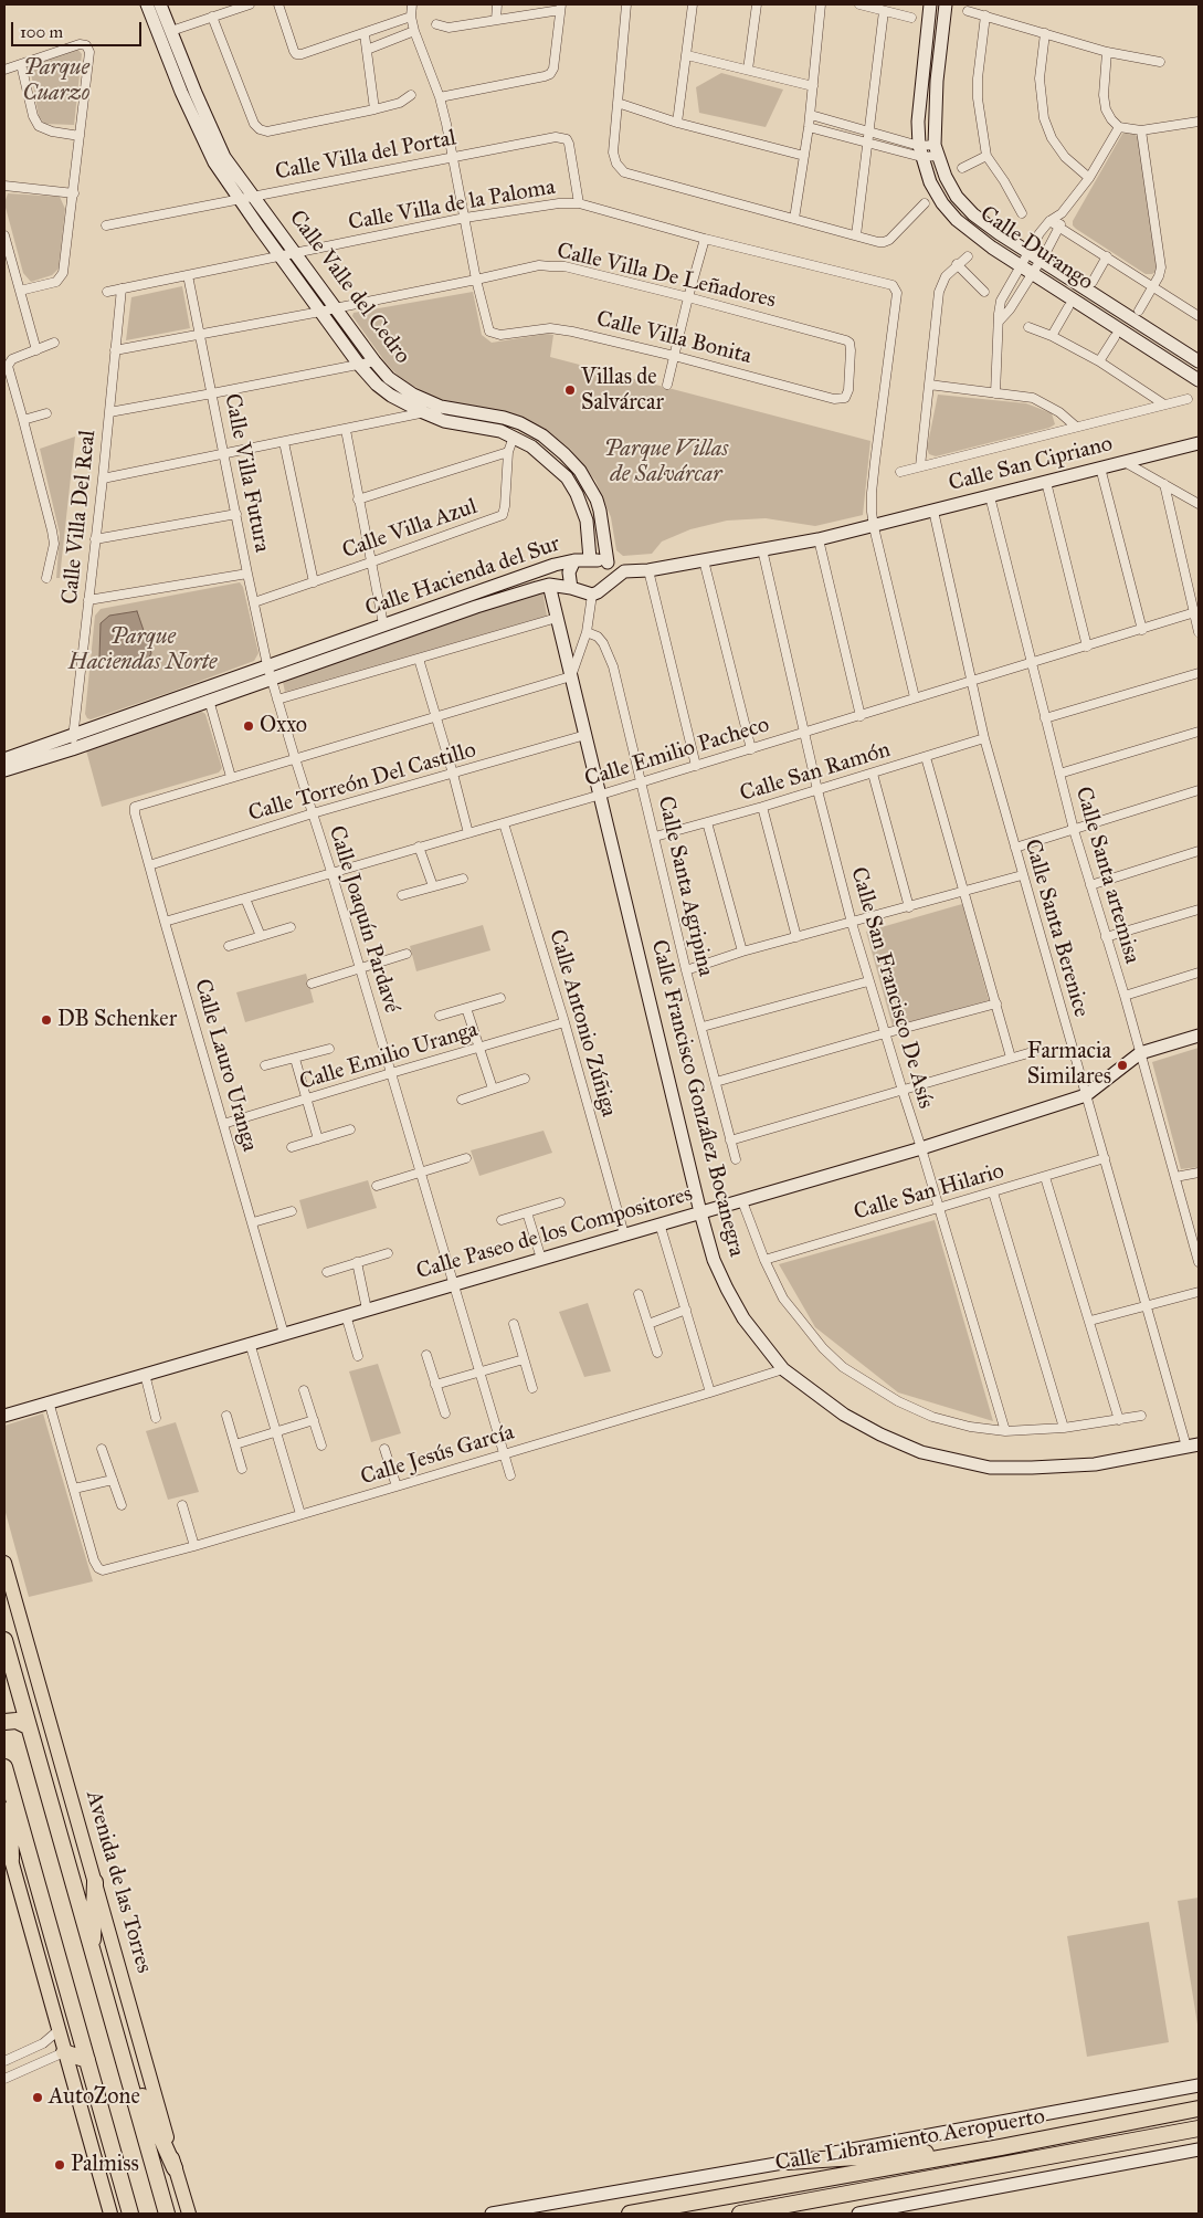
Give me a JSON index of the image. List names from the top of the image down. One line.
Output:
{"streets":{"highway":["Avenida de las Torres","Calle Libramiento Aeropuerto"],"street":["Calle Villa del Portal","Calle Villa de la Paloma","Calle Durango","Calle Villa De Leñadores","Calle Valle del Cedro","Calle Villa Bonita","Calle San Cipriano","Calle Villa Futura","Calle Villa Del Real","Calle Villa Azul","Calle Hacienda del Sur","Calle Emilio Pacheco","Calle San Ramón","Calle Torreón Del Castillo","Calle Santa artemisa","Calle Santa Agripina","Calle Joaquín Pardavé","Calle Santa Berenice","Calle San Francisco De Asís","Calle Antonio Zúñiga","Calle Emilio Uranga","Calle Lauro Uranga","Calle Francisco González Bocanegra","Calle San Hilario","Calle Paseo de los Compositores","Calle Jesús García"]},"crossings":[["Calle Villa del Portal","Calle Villa de la Paloma"],["Calle Villa del Portal","Calle Valle del Cedro"],["Calle Villa de la Paloma","Calle Valle del Cedro"],["Calle Villa de la Paloma","Calle San Cipriano"],["Calle Villa de la Paloma","Calle Villa Futura"],["Calle Villa de la Paloma","Calle Villa Del Real"],["Calle Villa De Leñadores","Calle Valle del Cedro"],["Calle Villa De Leñadores","Calle Villa Bonita"],["Calle Villa De Leñadores","Calle Villa Futura"],["Calle Villa De Leñadores","Calle Villa Del Real"],["Calle Valle del Cedro","Calle Villa Azul"],["Calle Valle del Cedro","Calle Hacienda del Sur"],["Calle San Cipriano","Calle Hacienda del Sur"],["Calle San Cipriano","Calle Santa artemisa"],["Calle San Cipriano","Calle Santa Berenice"],["Calle San Cipriano","Calle San Francisco De Asís"],["Calle Villa Futura","Calle Villa Azul"],["Calle Villa Futura","Calle Hacienda del Sur"],["Calle Villa Futura","Calle Joaquín Pardavé"],["Calle Villa Del Real","Calle Hacienda del Sur"],["Calle Hacienda del Sur","Calle Joaquín Pardavé"],["Calle Hacienda del Sur","Calle Francisco González Bocanegra"],["Calle Emilio Pacheco","Calle Santa artemisa"],["Calle Emilio Pacheco","Calle Santa Agripina"],["Calle Emilio Pacheco","Calle Joaquín Pardavé"],["Calle Emilio Pacheco","Calle Santa Berenice"],["Calle Emilio Pacheco","Calle San Francisco De Asís"],["Calle Emilio Pacheco","Calle Antonio Zúñiga"],["Calle Emilio Pacheco","Calle Lauro Uranga"],["Calle Emilio Pacheco","Calle Francisco González Bocanegra"],["Calle San Ramón","Calle Santa Agripina"],["Calle San Ramón","Calle Santa Berenice"],["Calle San Ramón","Calle San Francisco De Asís"],["Calle Torreón Del Castillo","Calle Joaquín Pardavé"],["Calle Torreón Del Castillo","Calle Lauro Uranga"],["Calle Torreón Del Castillo","Calle Francisco González Bocanegra"],["Calle Santa artemisa","Calle Paseo de los Compositores"],["Calle Joaquín Pardavé","Calle Emilio Uranga"],["Calle Joaquín Pardavé","Calle Paseo de los Compositores"],["Calle Joaquín Pardavé","Calle Jesús García"],["Calle Santa Berenice","Calle Francisco González Bocanegra"],["Calle Santa Berenice","Calle San Hilario"],["Calle Santa Berenice","Calle Paseo de los Compositores"],["Calle San Francisco De Asís","Calle San Hilario"],["Calle San Francisco De Asís","Calle Paseo de los Compositores"],["Calle Antonio Zúñiga","Calle Emilio Uranga"],["Calle Antonio Zúñiga","Calle Paseo de los Compositores"],["Calle Emilio Uranga","Calle Lauro Uranga"],["Calle Lauro Uranga","Calle Paseo de los Compositores"],["Calle Francisco González Bocanegra","Calle Paseo de los Compositores"],["Calle Francisco González Bocanegra","Calle Jesús García"]],"parks":["Parque Cuarzo","Parque Villas de Salvárcar","Parque Haciendas Norte"],"places":["Villas de Salvárcar","Oxxo","DB Schenker","Farmacia Similares","AutoZone","Palmiss"],"scale_bar":"100 m"}
